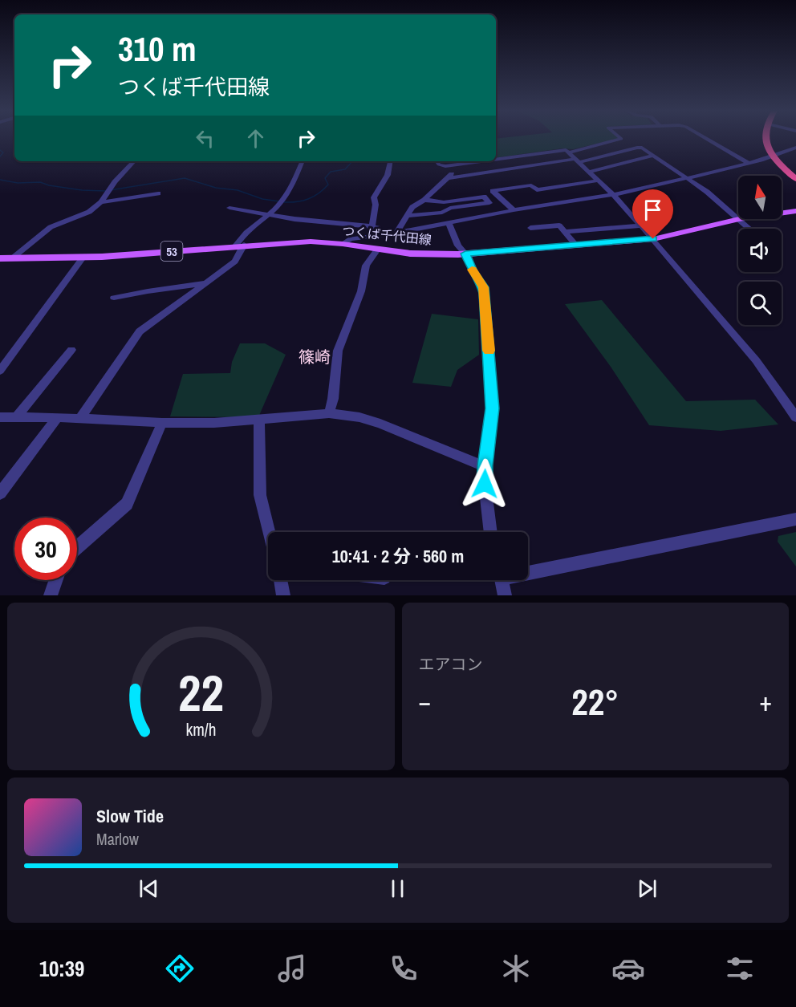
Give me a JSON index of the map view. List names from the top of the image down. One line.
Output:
{"streets":{"main road":["つくば千代田線","53"]},"districts":["篠崎"],"north":"top","page":{"turn":["310 m","つくば千代田線"],"limit":"30","trip":"10:41 · 2 分 · 560 m","tile":"エアコン","heat":["−","22°","+"],"song":["Slow Tide","Marlow"],"tabs":"10:39","gauge":["22","km/h"]}}
